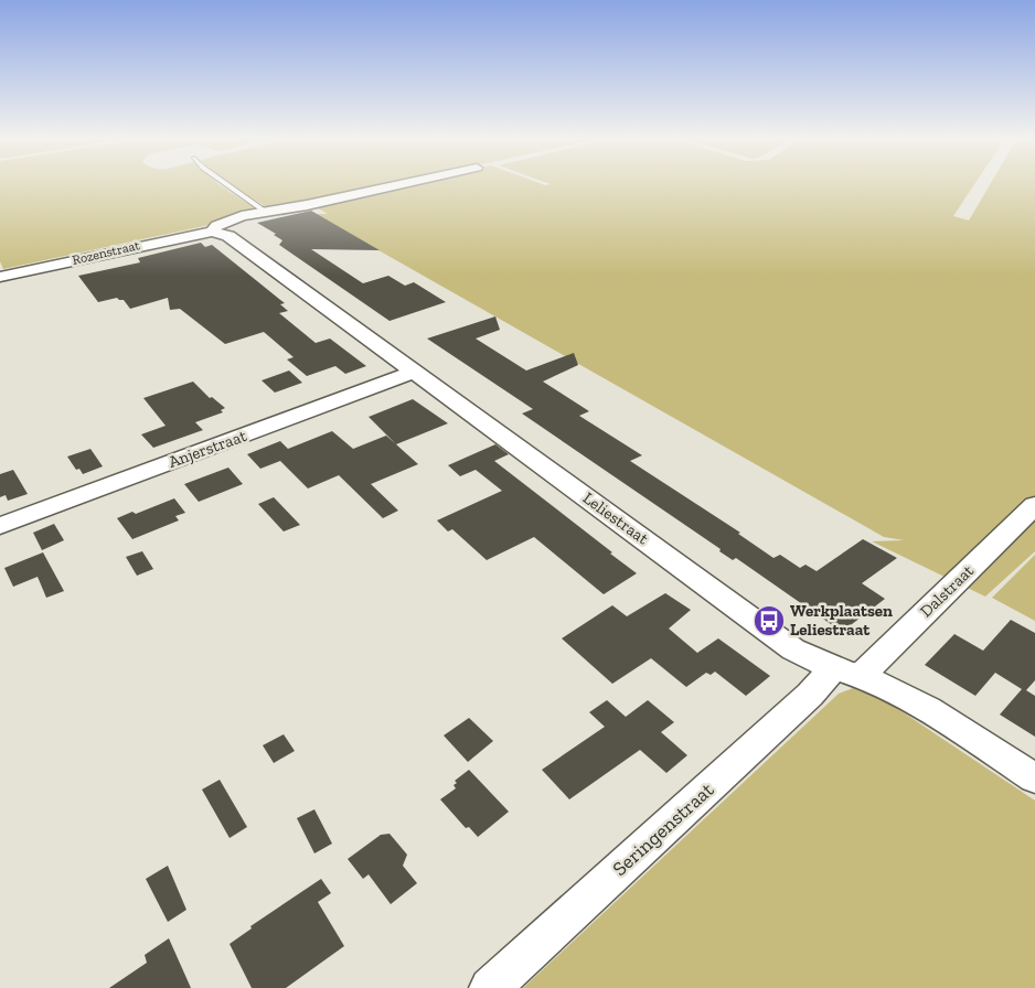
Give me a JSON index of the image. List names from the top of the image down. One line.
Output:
{"streets":{"street":["Rozenstraat","Anjerstraat","Leliestraat","Dalstraat","Seringenstraat"]},"crossings":[["Rozenstraat","Leliestraat"],["Anjerstraat","Leliestraat"],["Leliestraat","Dalstraat"],["Leliestraat","Seringenstraat"],["Dalstraat","Seringenstraat"]],"places":{"bus stop":["Werkplaatsen Leliestraat"]}}
